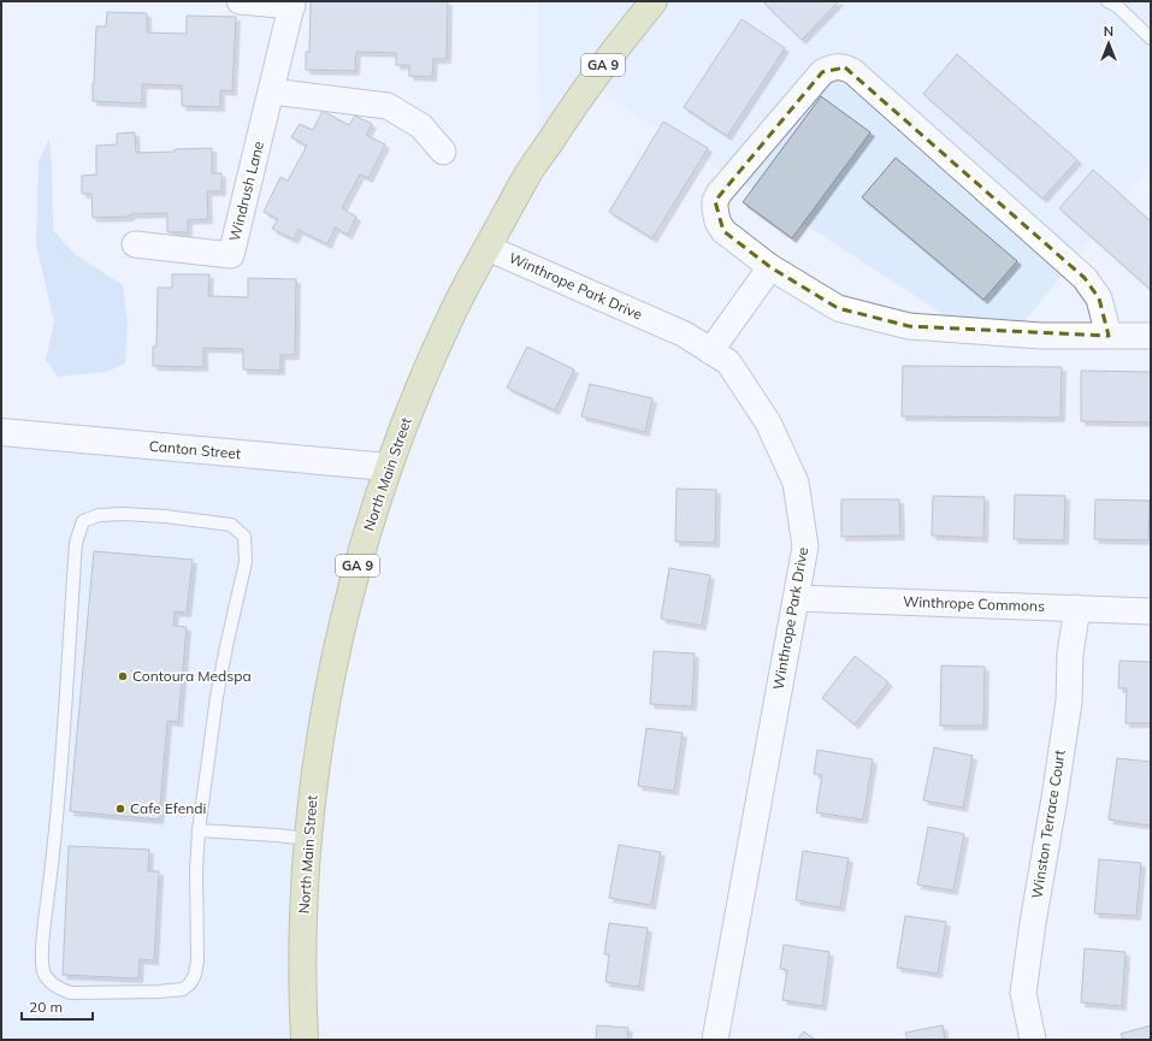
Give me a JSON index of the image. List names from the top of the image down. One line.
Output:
{"streets":{"main road":["GA 9","North Main Street"],"street":["Windrush Lane","Winthrope Park Drive","Canton Street","Winthrope Commons","Winston Terrace Court"]},"crossings":[["Winthrope Park Drive","North Main Street"],["Winthrope Park Drive","Winthrope Commons"],["Canton Street","North Main Street"],["Winthrope Commons","Winston Terrace Court"]],"places":["Contoura Medspa","Cafe Efendi"],"scale_bar":"20 m","north":"top"}
